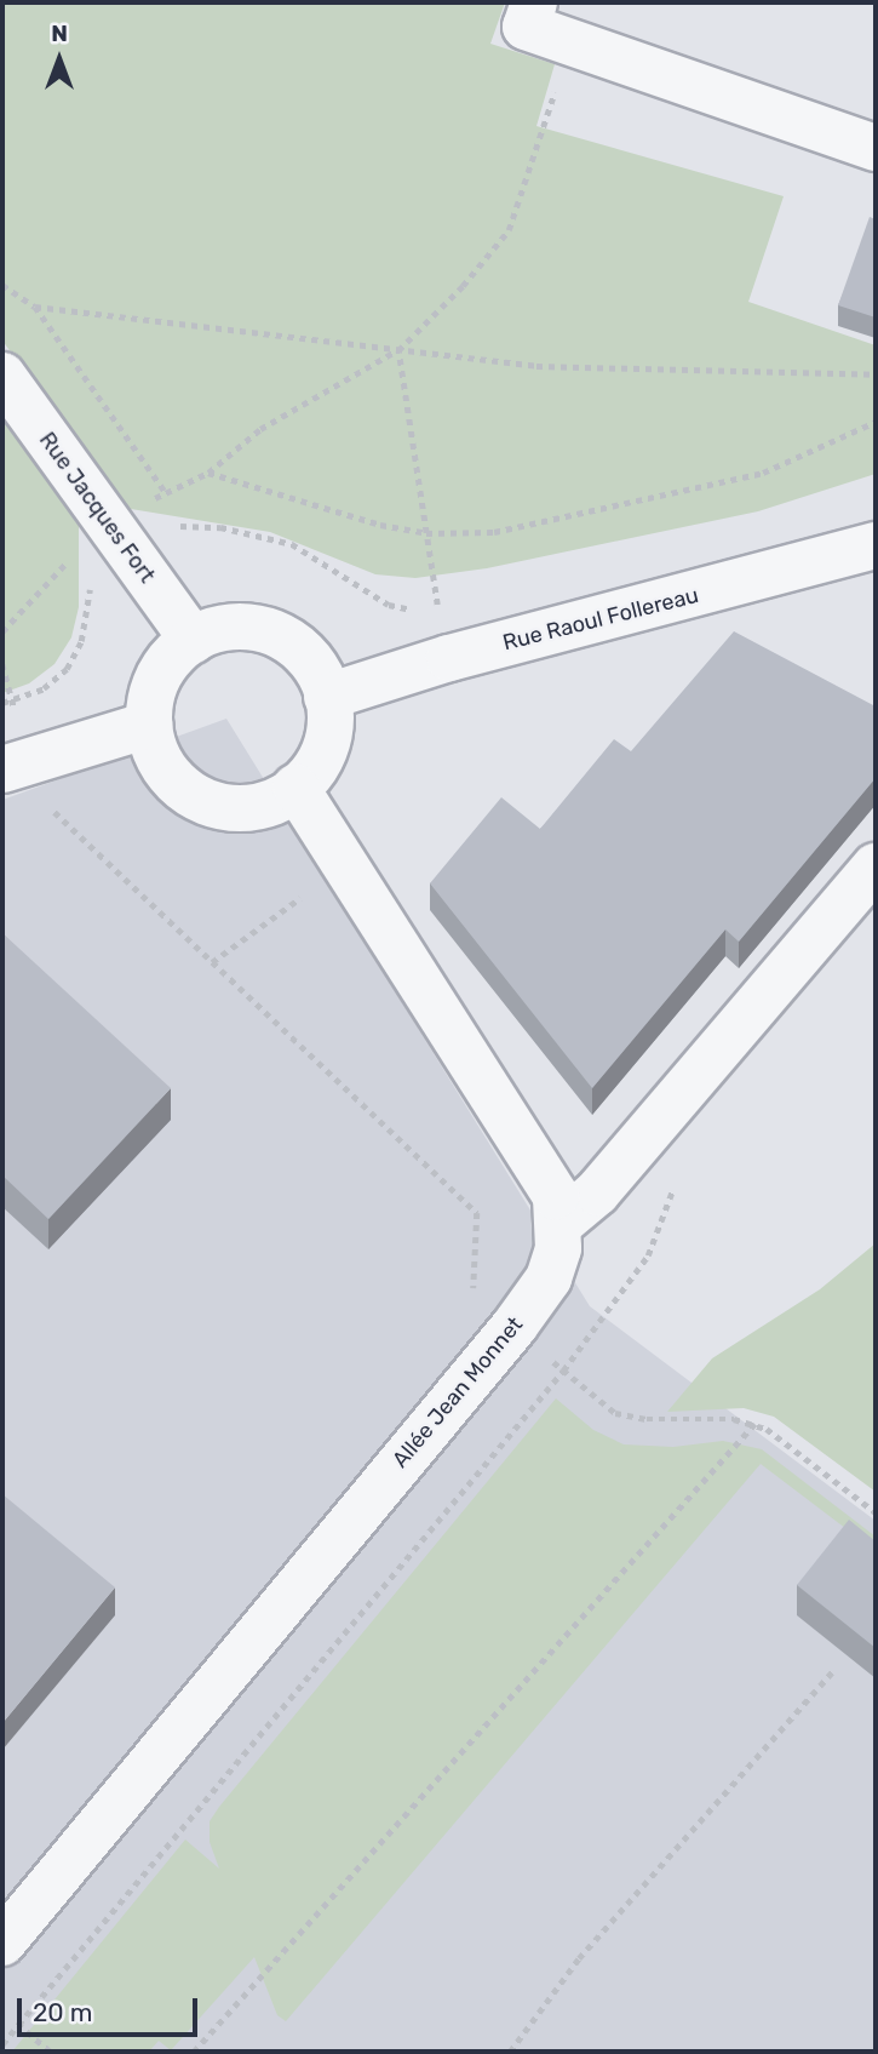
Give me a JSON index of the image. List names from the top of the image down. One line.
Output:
{"streets":{"street":["Rue Jacques Fort","Rue Raoul Follereau","Allée Jean Monnet"]},"crossings":[["Rue Jacques Fort","Rue Raoul Follereau"],["Rue Jacques Fort","Allée Jean Monnet"],["Rue Raoul Follereau","Allée Jean Monnet"]],"scale_bar":"20 m","north":"top"}
